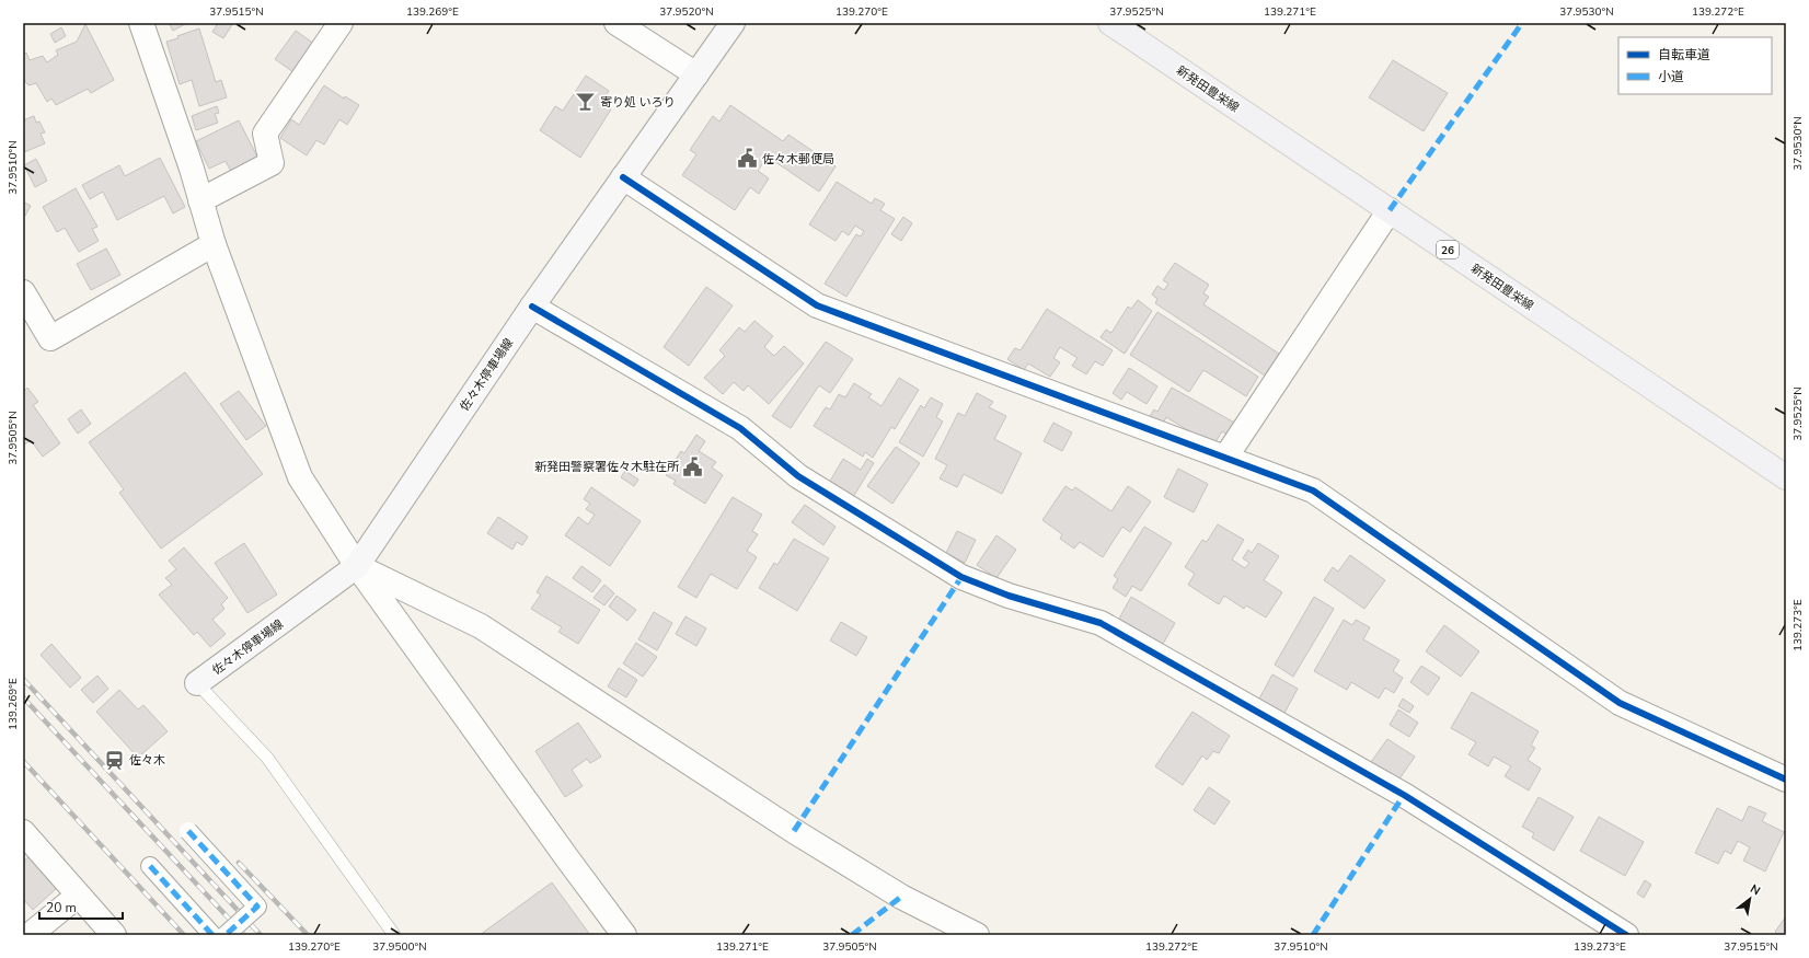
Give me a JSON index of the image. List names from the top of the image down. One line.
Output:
{"streets":{"main road":["新発田豊栄線","26","佐々木停車場線"]},"places":{"bar":["寄り処 いろり"],"public building":["佐々木郵便局","新発田警察署佐々木駐在所"],"station":["佐々木"]},"legend":["自転車道","小道"],"scale_bar":"20 m","north":"top right","coordinates":["37.9515°N","139.269°E","37.9520°N","139.270°E","37.9525°N","139.271°E","37.9530°N","139.272°E","37.9510°N","37.9505°N","139.273°E","37.9500°N"]}
